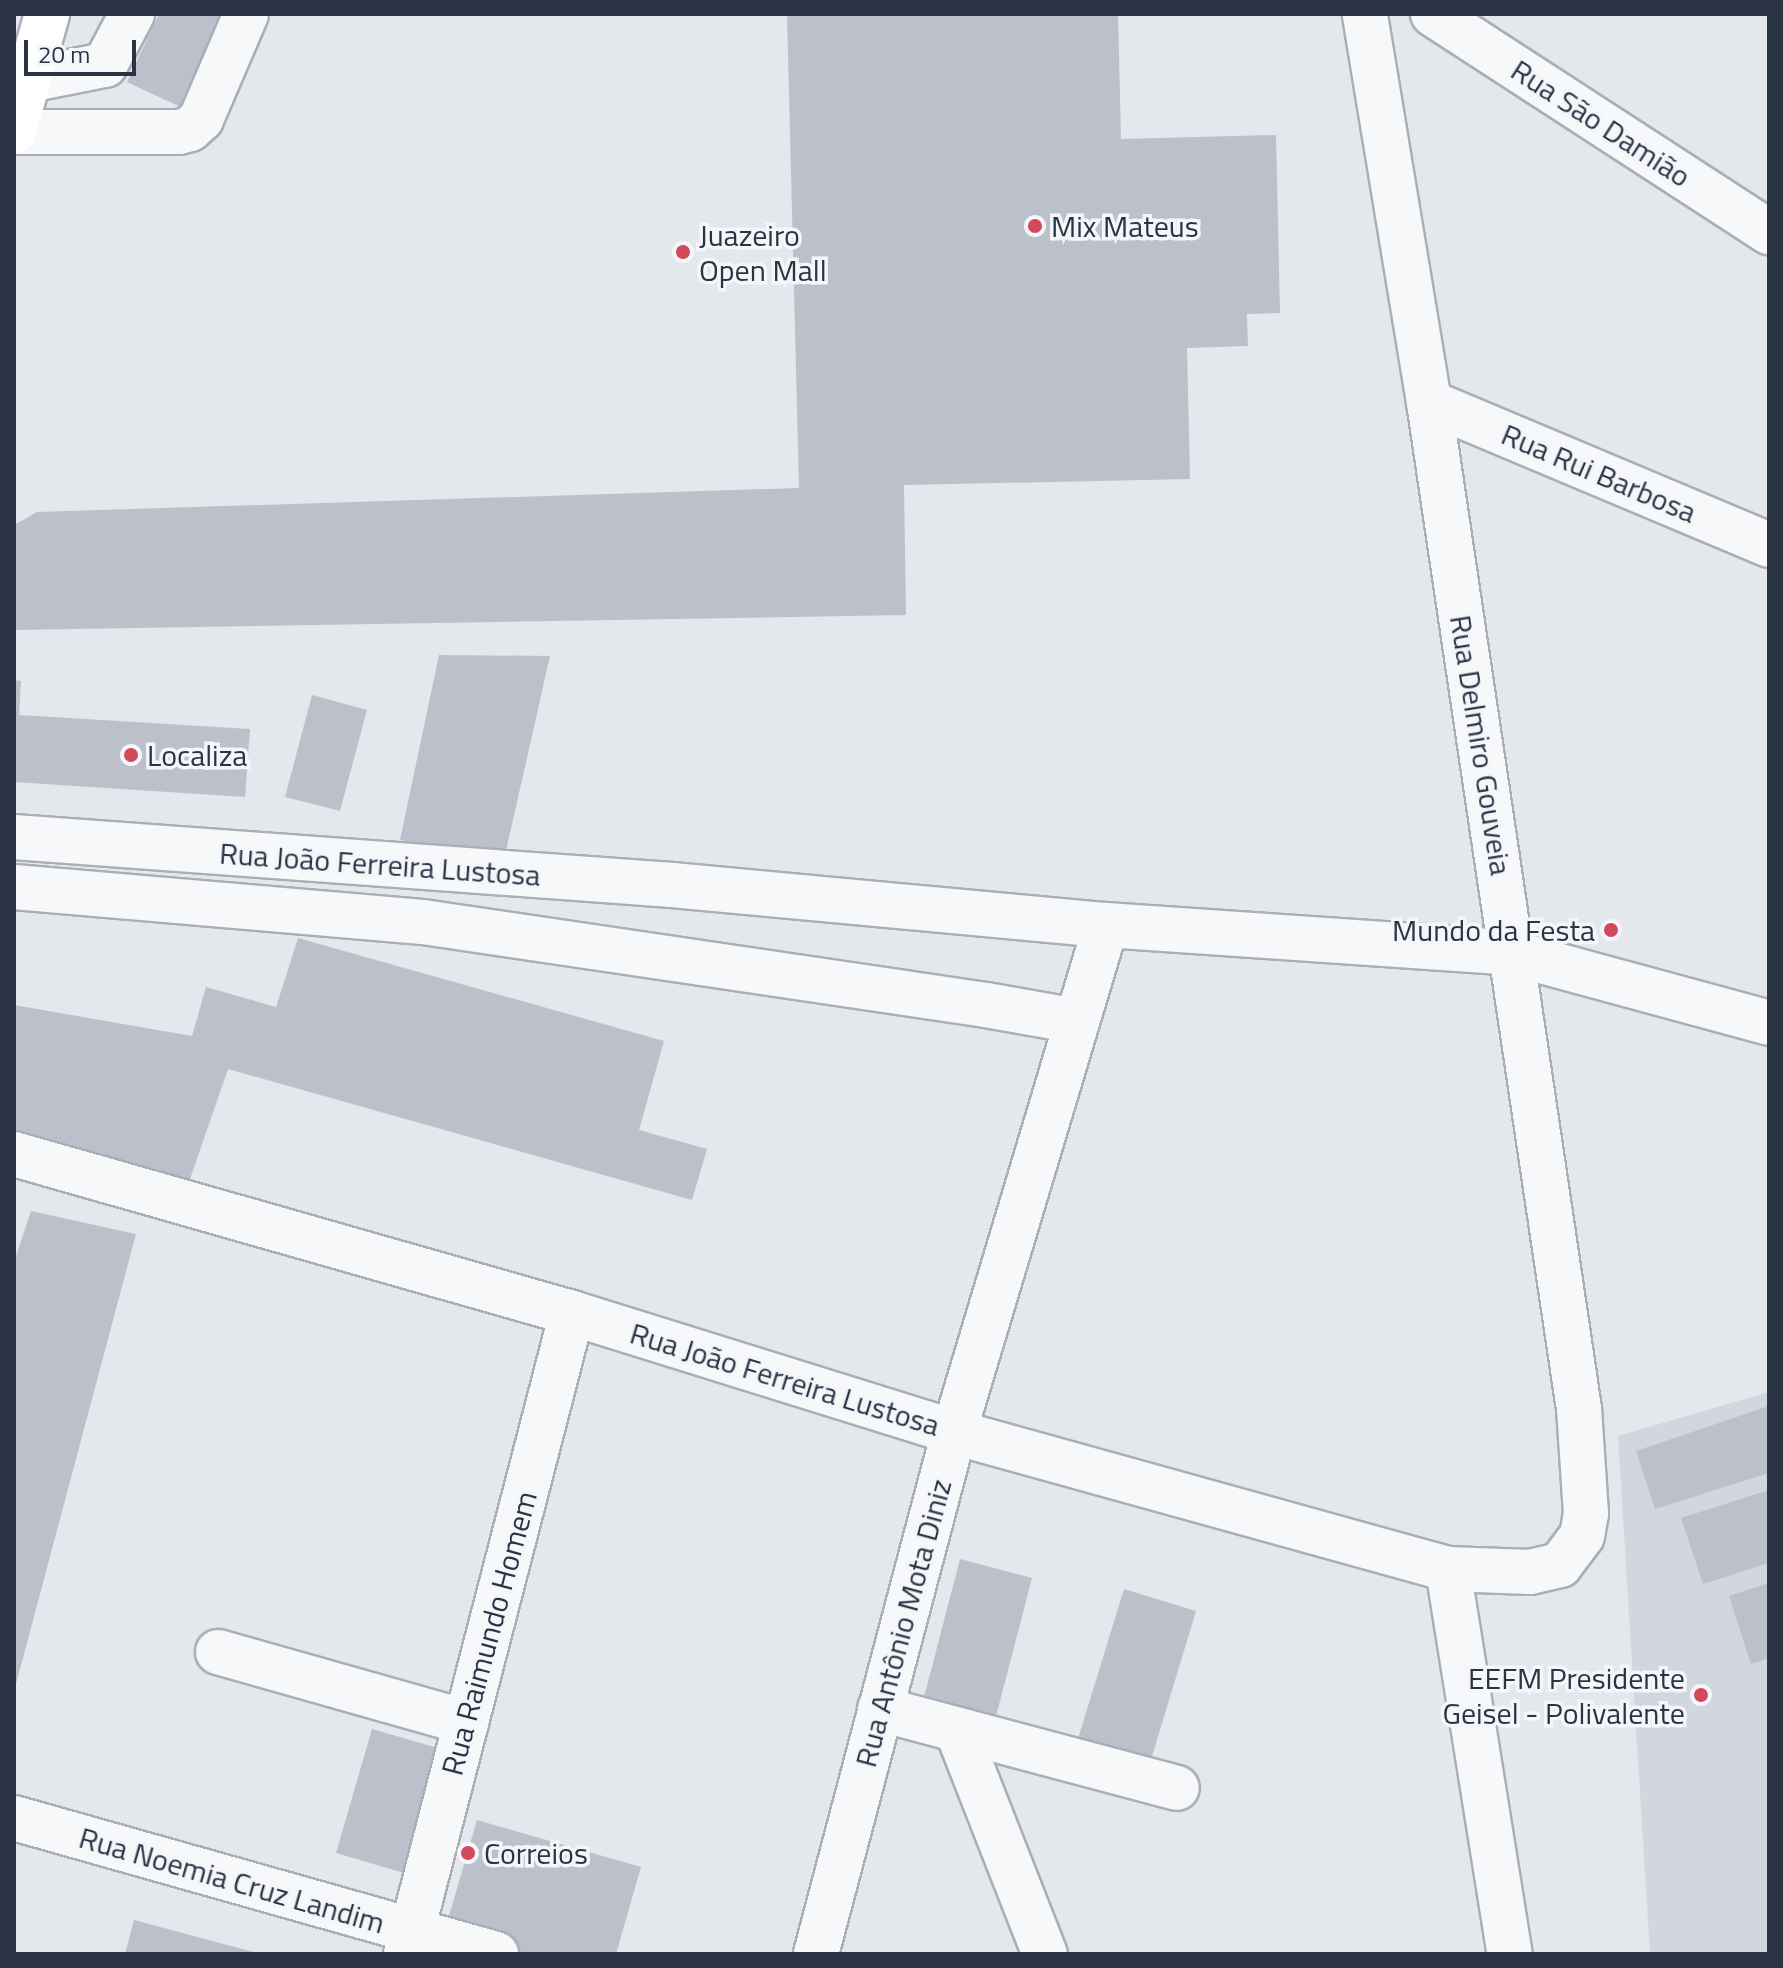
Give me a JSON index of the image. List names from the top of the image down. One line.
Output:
{"streets":{"street":["Rua São Damião","Rua Rui Barbosa","Rua Delmiro Gouveia","Rua João Ferreira Lustosa","Rua Antônio Mota Diniz","Rua Raimundo Homem","Rua Noemia Cruz Landim"]},"crossings":[["Rua Rui Barbosa","Rua Delmiro Gouveia"],["Rua Delmiro Gouveia","Rua João Ferreira Lustosa"],["Rua João Ferreira Lustosa","Rua Antônio Mota Diniz"],["Rua João Ferreira Lustosa","Rua Raimundo Homem"],["Rua Raimundo Homem","Rua Noemia Cruz Landim"]],"places":["Mix Mateus","Juazeiro Open Mall","Localiza","Mundo da Festa","EEFM Presidente Geisel - Polivalente","Correios"],"scale_bar":"20 m"}
